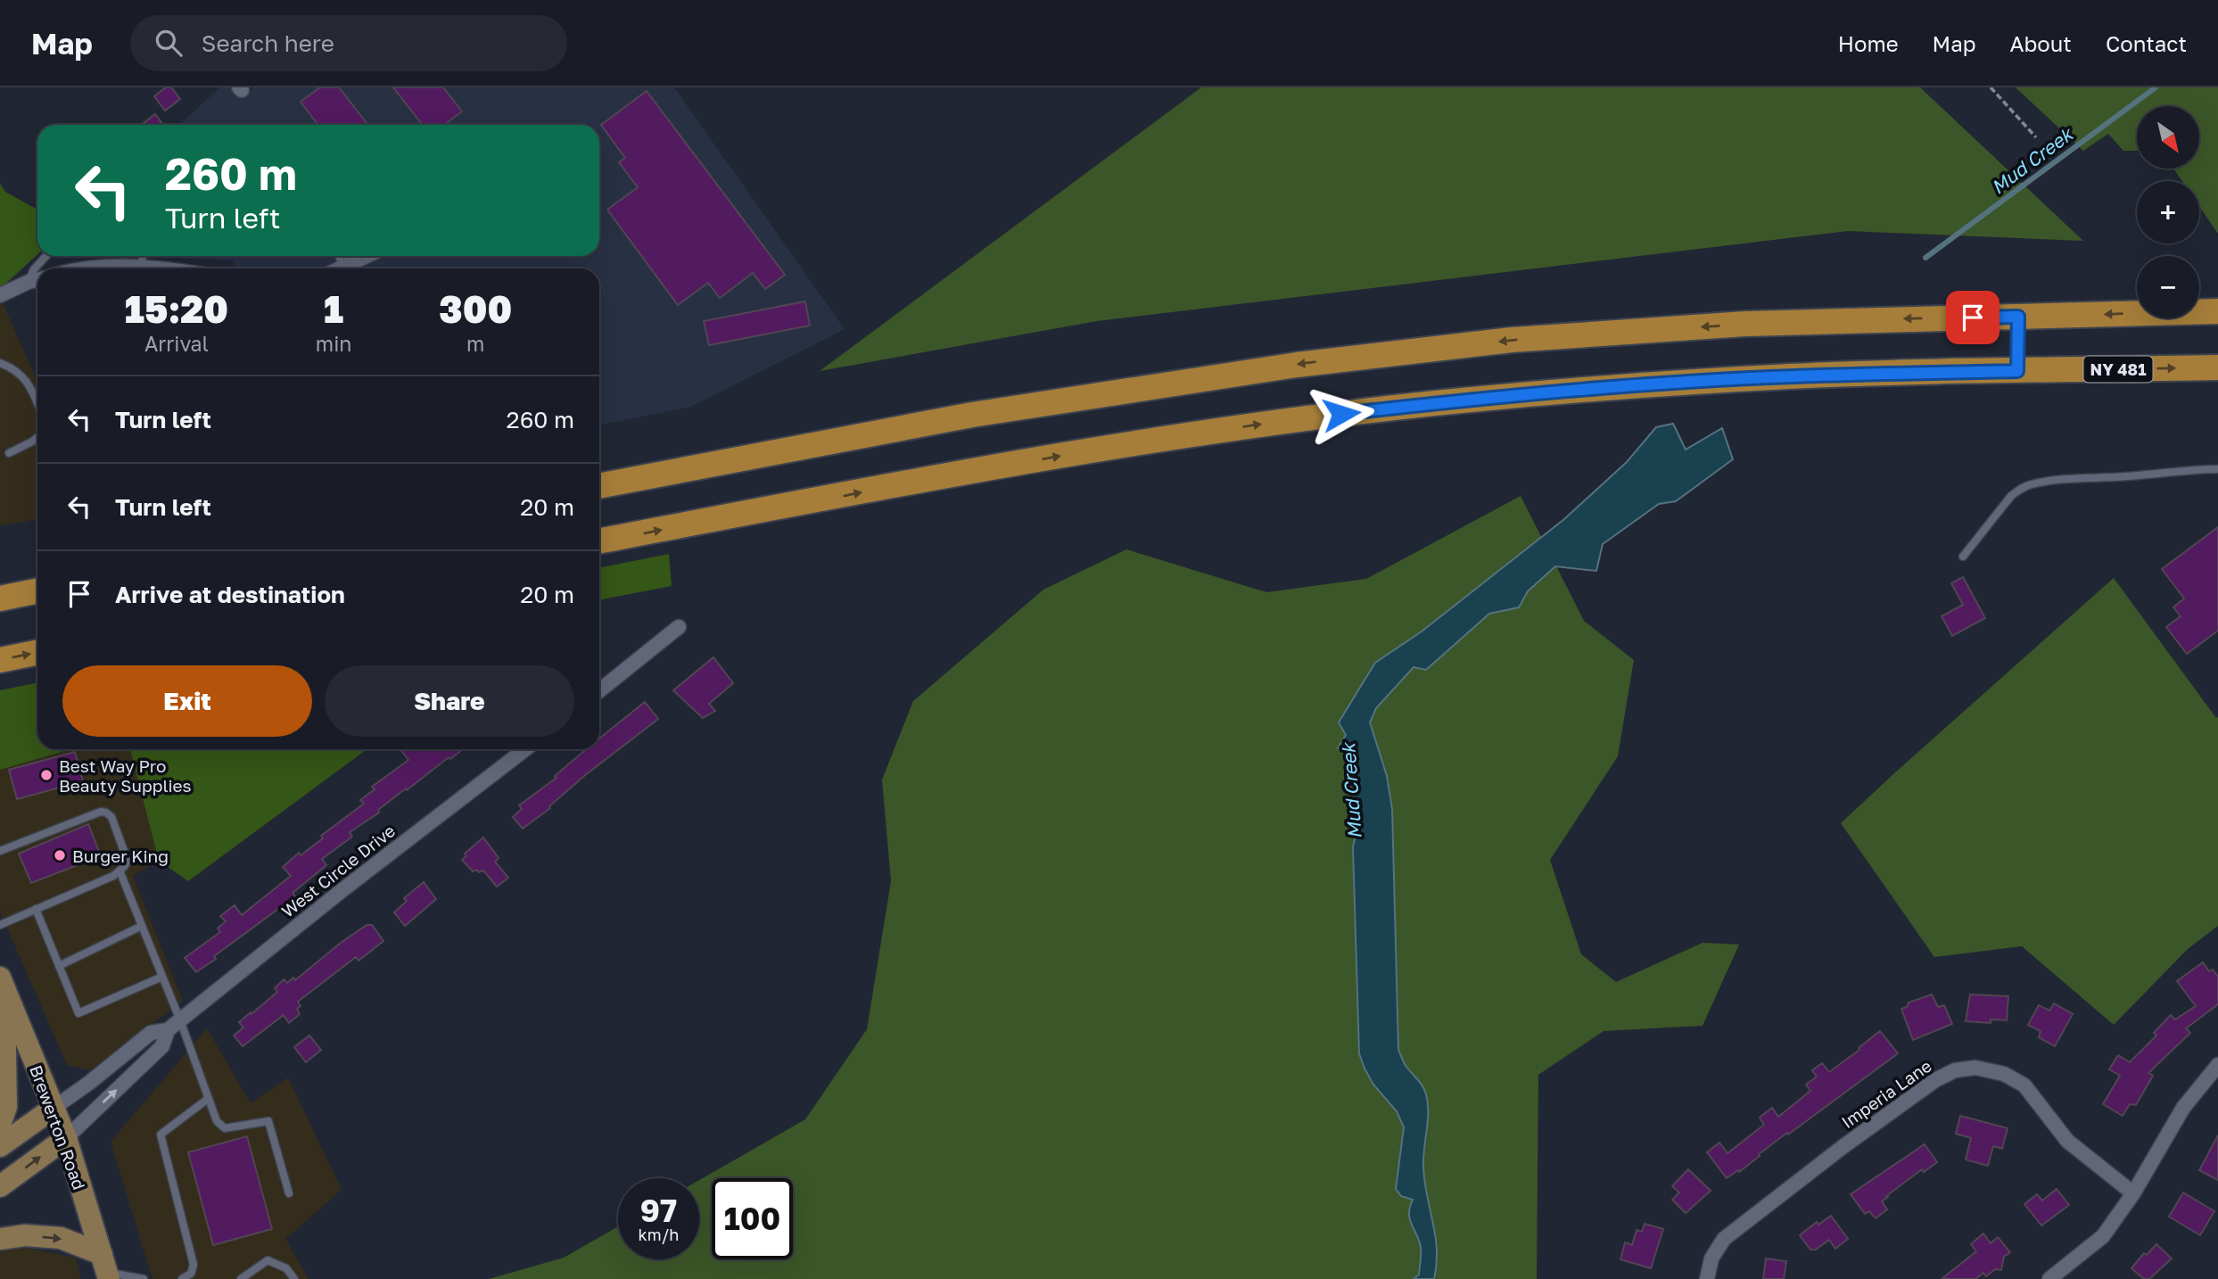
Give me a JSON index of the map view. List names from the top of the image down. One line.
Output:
{"streets":{"highway":["NY 481"],"main road":["Brewerton Road"],"street":["West Circle Drive","Imperia Lane"]},"crossings":[["West Circle Drive","Brewerton Road"]],"water":["Mud Creek"],"places":["Best Way Pro Beauty Supplies","Burger King"],"north":"bottom right","page":{"header":"Map","search":"Search here","nav":["Home","Map","About","Contact"],"map_buttons":["+","−"],"turn":["260 m","Turn left"],"eta":["15:20","Arrival","1","min","300","m"],"list":[{"name":"Turn left","value":"260 m"},{"name":"Turn left","value":"20 m"},{"name":"Arrive at destination","value":"20 m"}],"buttons":["Exit","Share"],"speed":"97 km/h","limit":"100"}}
